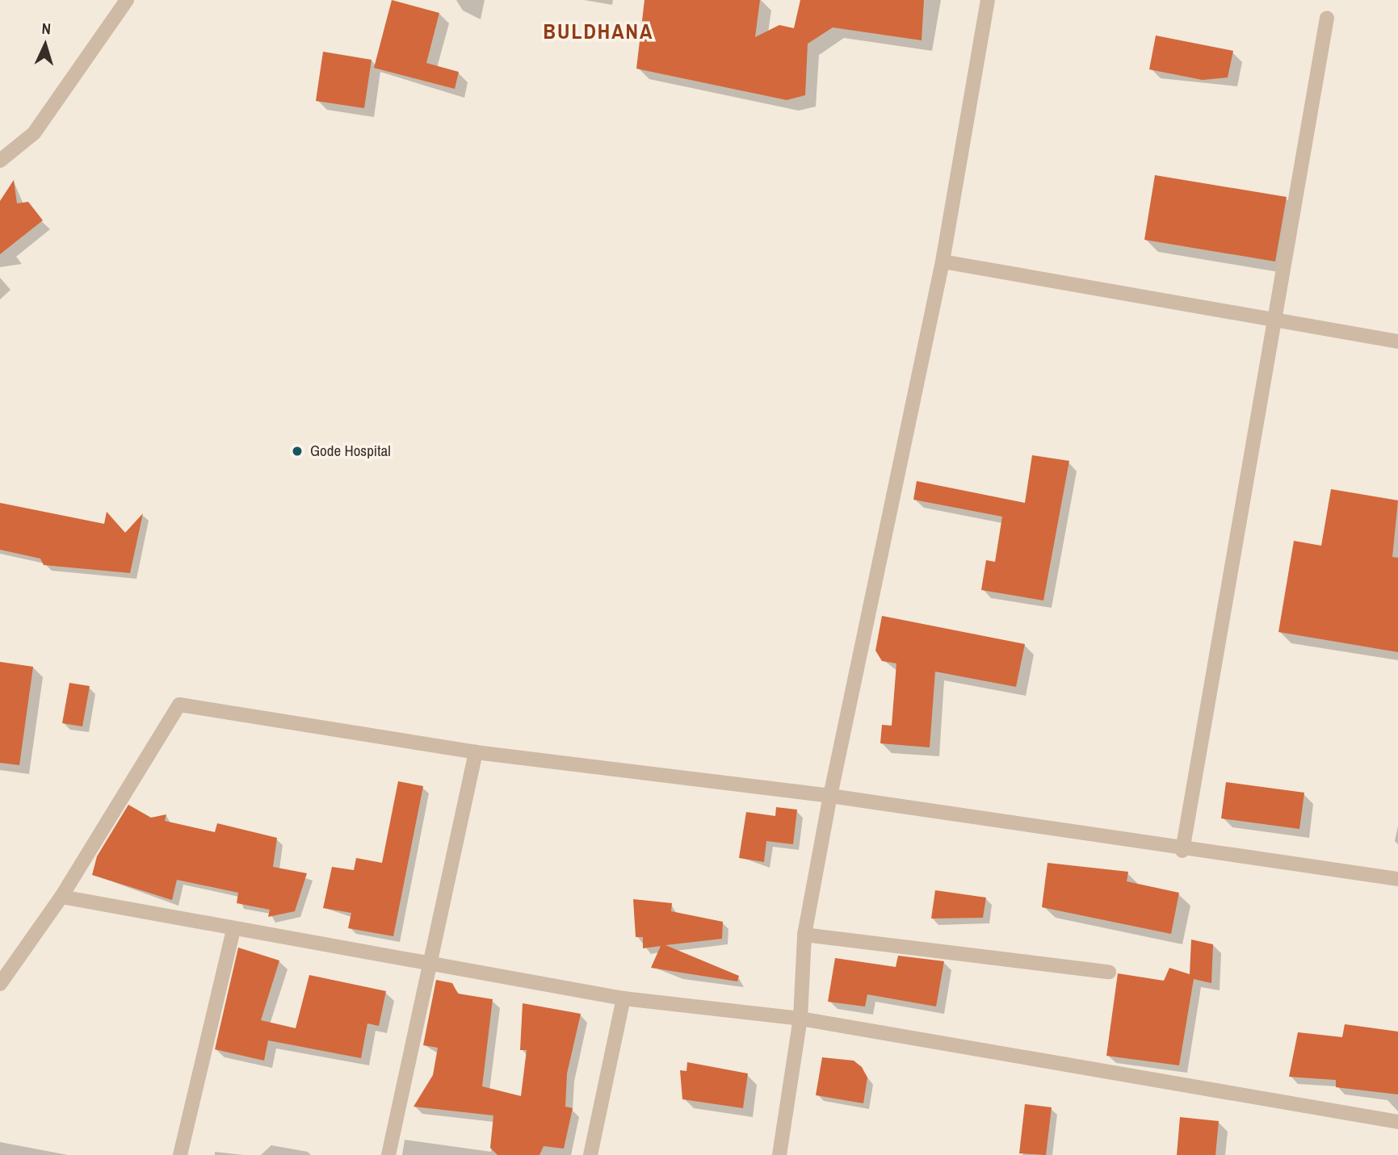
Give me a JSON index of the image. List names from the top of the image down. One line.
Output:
{"districts":["BULDHANA"],"places":["Gode Hospital"],"north":"top"}
